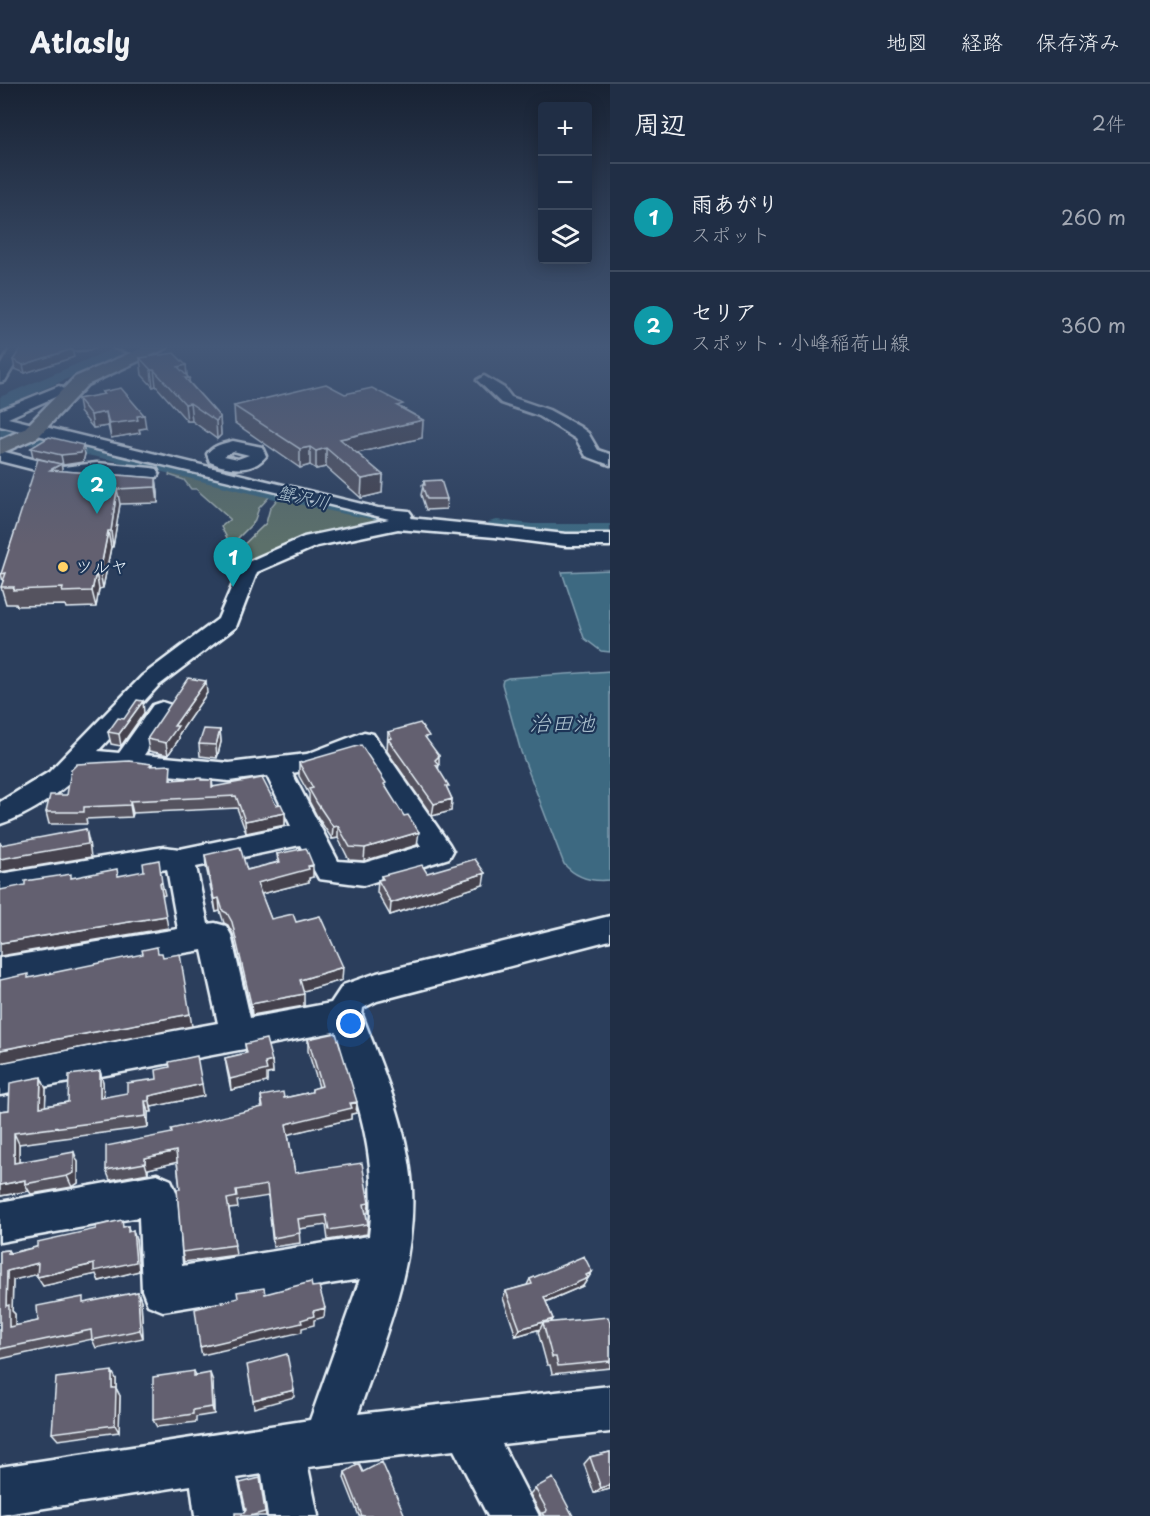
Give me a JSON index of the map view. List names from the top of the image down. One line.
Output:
{"water":["蟹沢川","治田池"],"places":["ツルヤ"],"page":{"header":"Atlasly","nav":["地図","経路","保存済み"],"heading":["周辺","2件"],"map_buttons":["+","−"],"list":[{"mark":"1","name":"雨あがり","note":"スポット","value":"260 m"},{"mark":"2","name":"セリア","note":"スポット · 小峰稲荷山線","value":"360 m"}],"pins":["2","1"]}}
